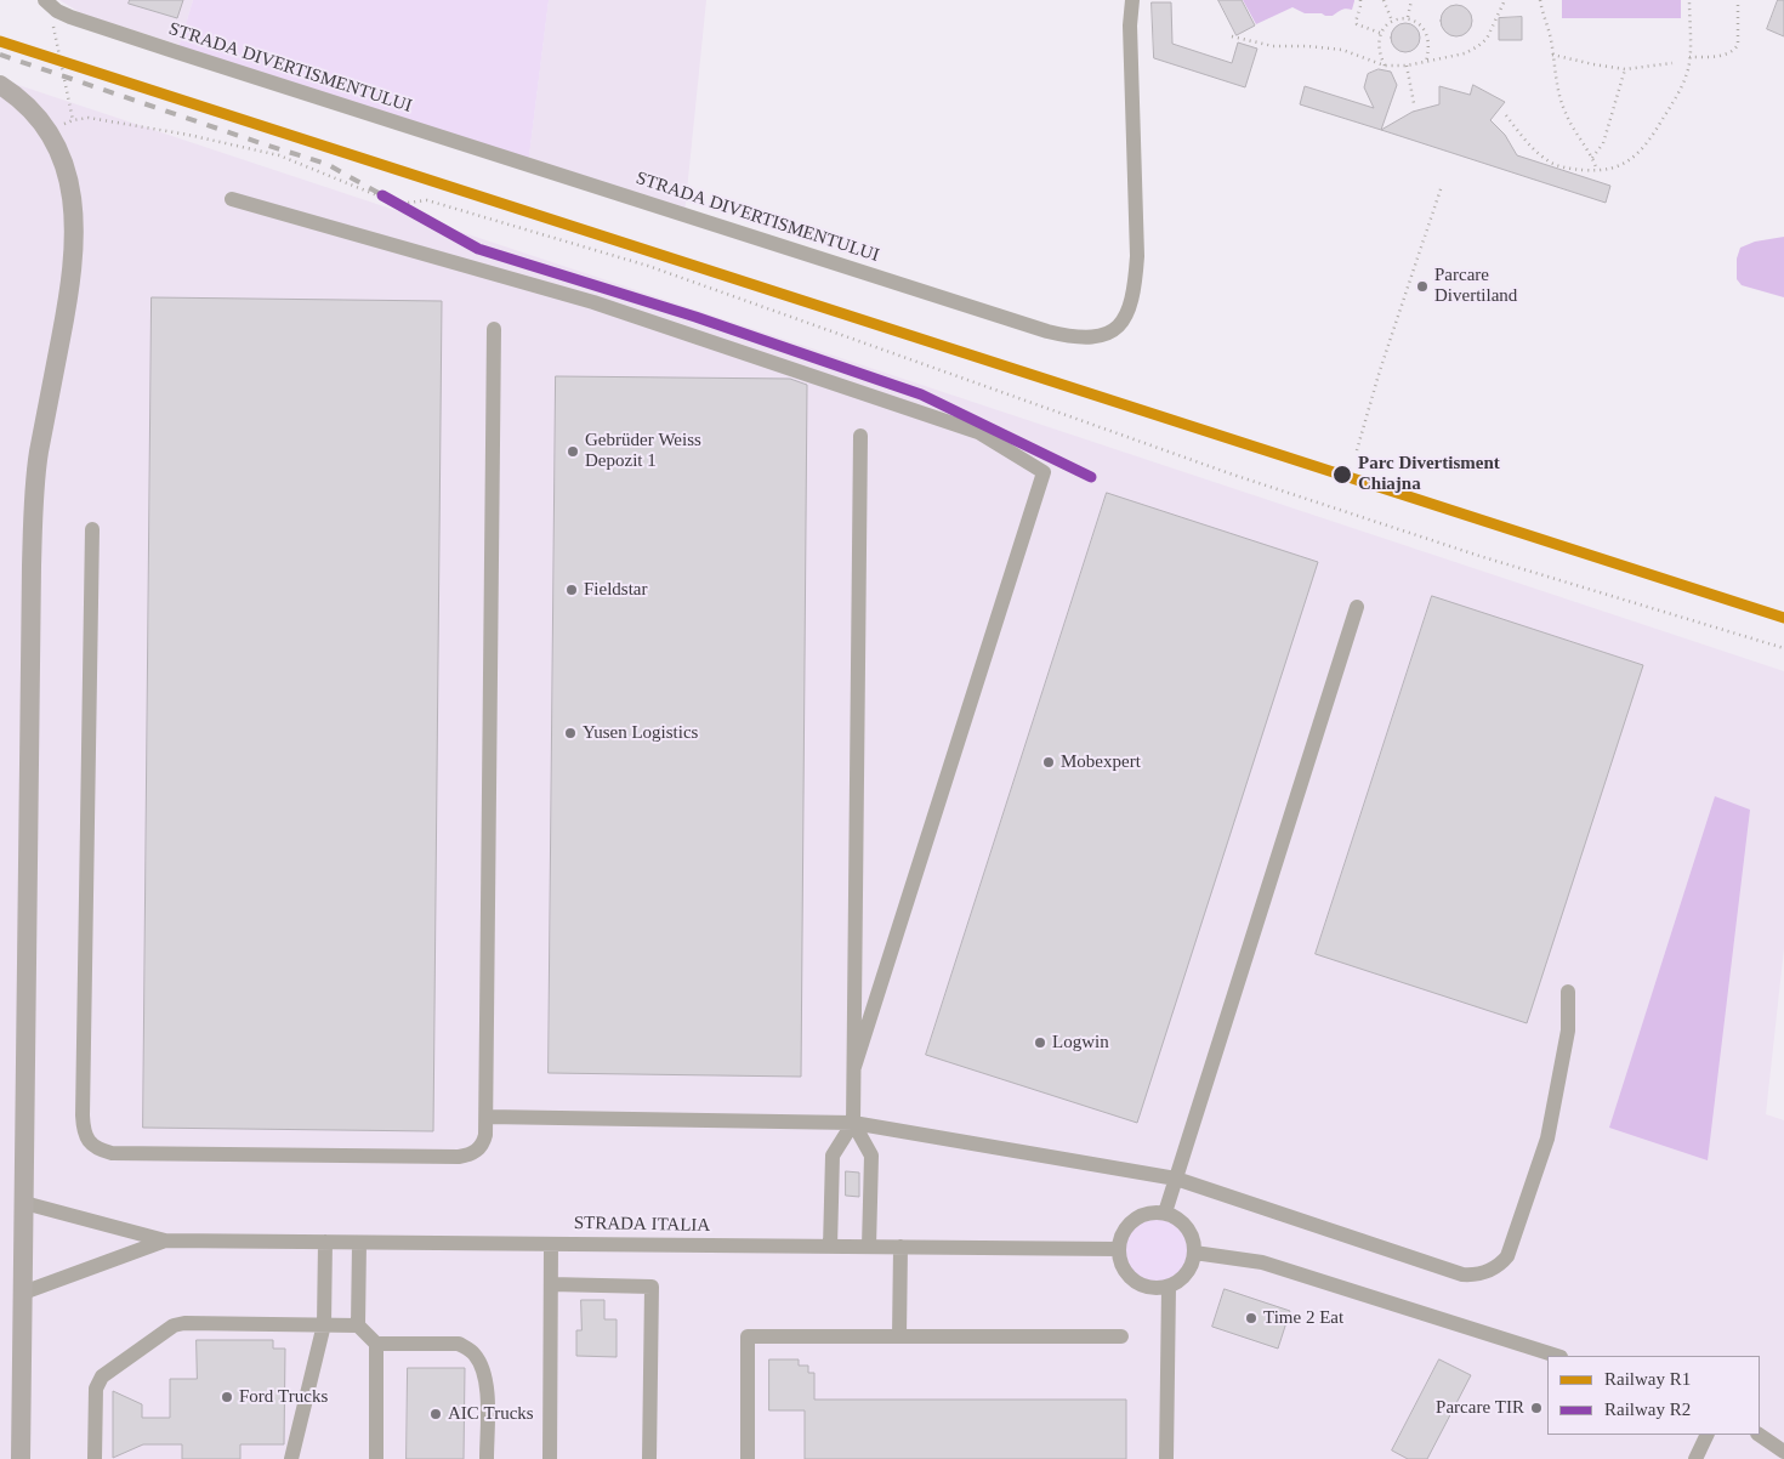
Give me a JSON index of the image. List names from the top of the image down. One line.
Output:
{"streets":{"street":["STRADA DIVERTISMENTULUI","STRADA ITALIA"]},"places":["Parcare Divertiland","Gebrüder Weiss Depozit 1","Parc Divertisment Chiajna","Fieldstar","Yusen Logistics","Mobexpert","Logwin","Time 2 Eat","Ford Trucks","Parcare TIR","AIC Trucks"],"lines":["rail line R1","rail line R2"],"legend":["Railway R1","Railway R2"]}
